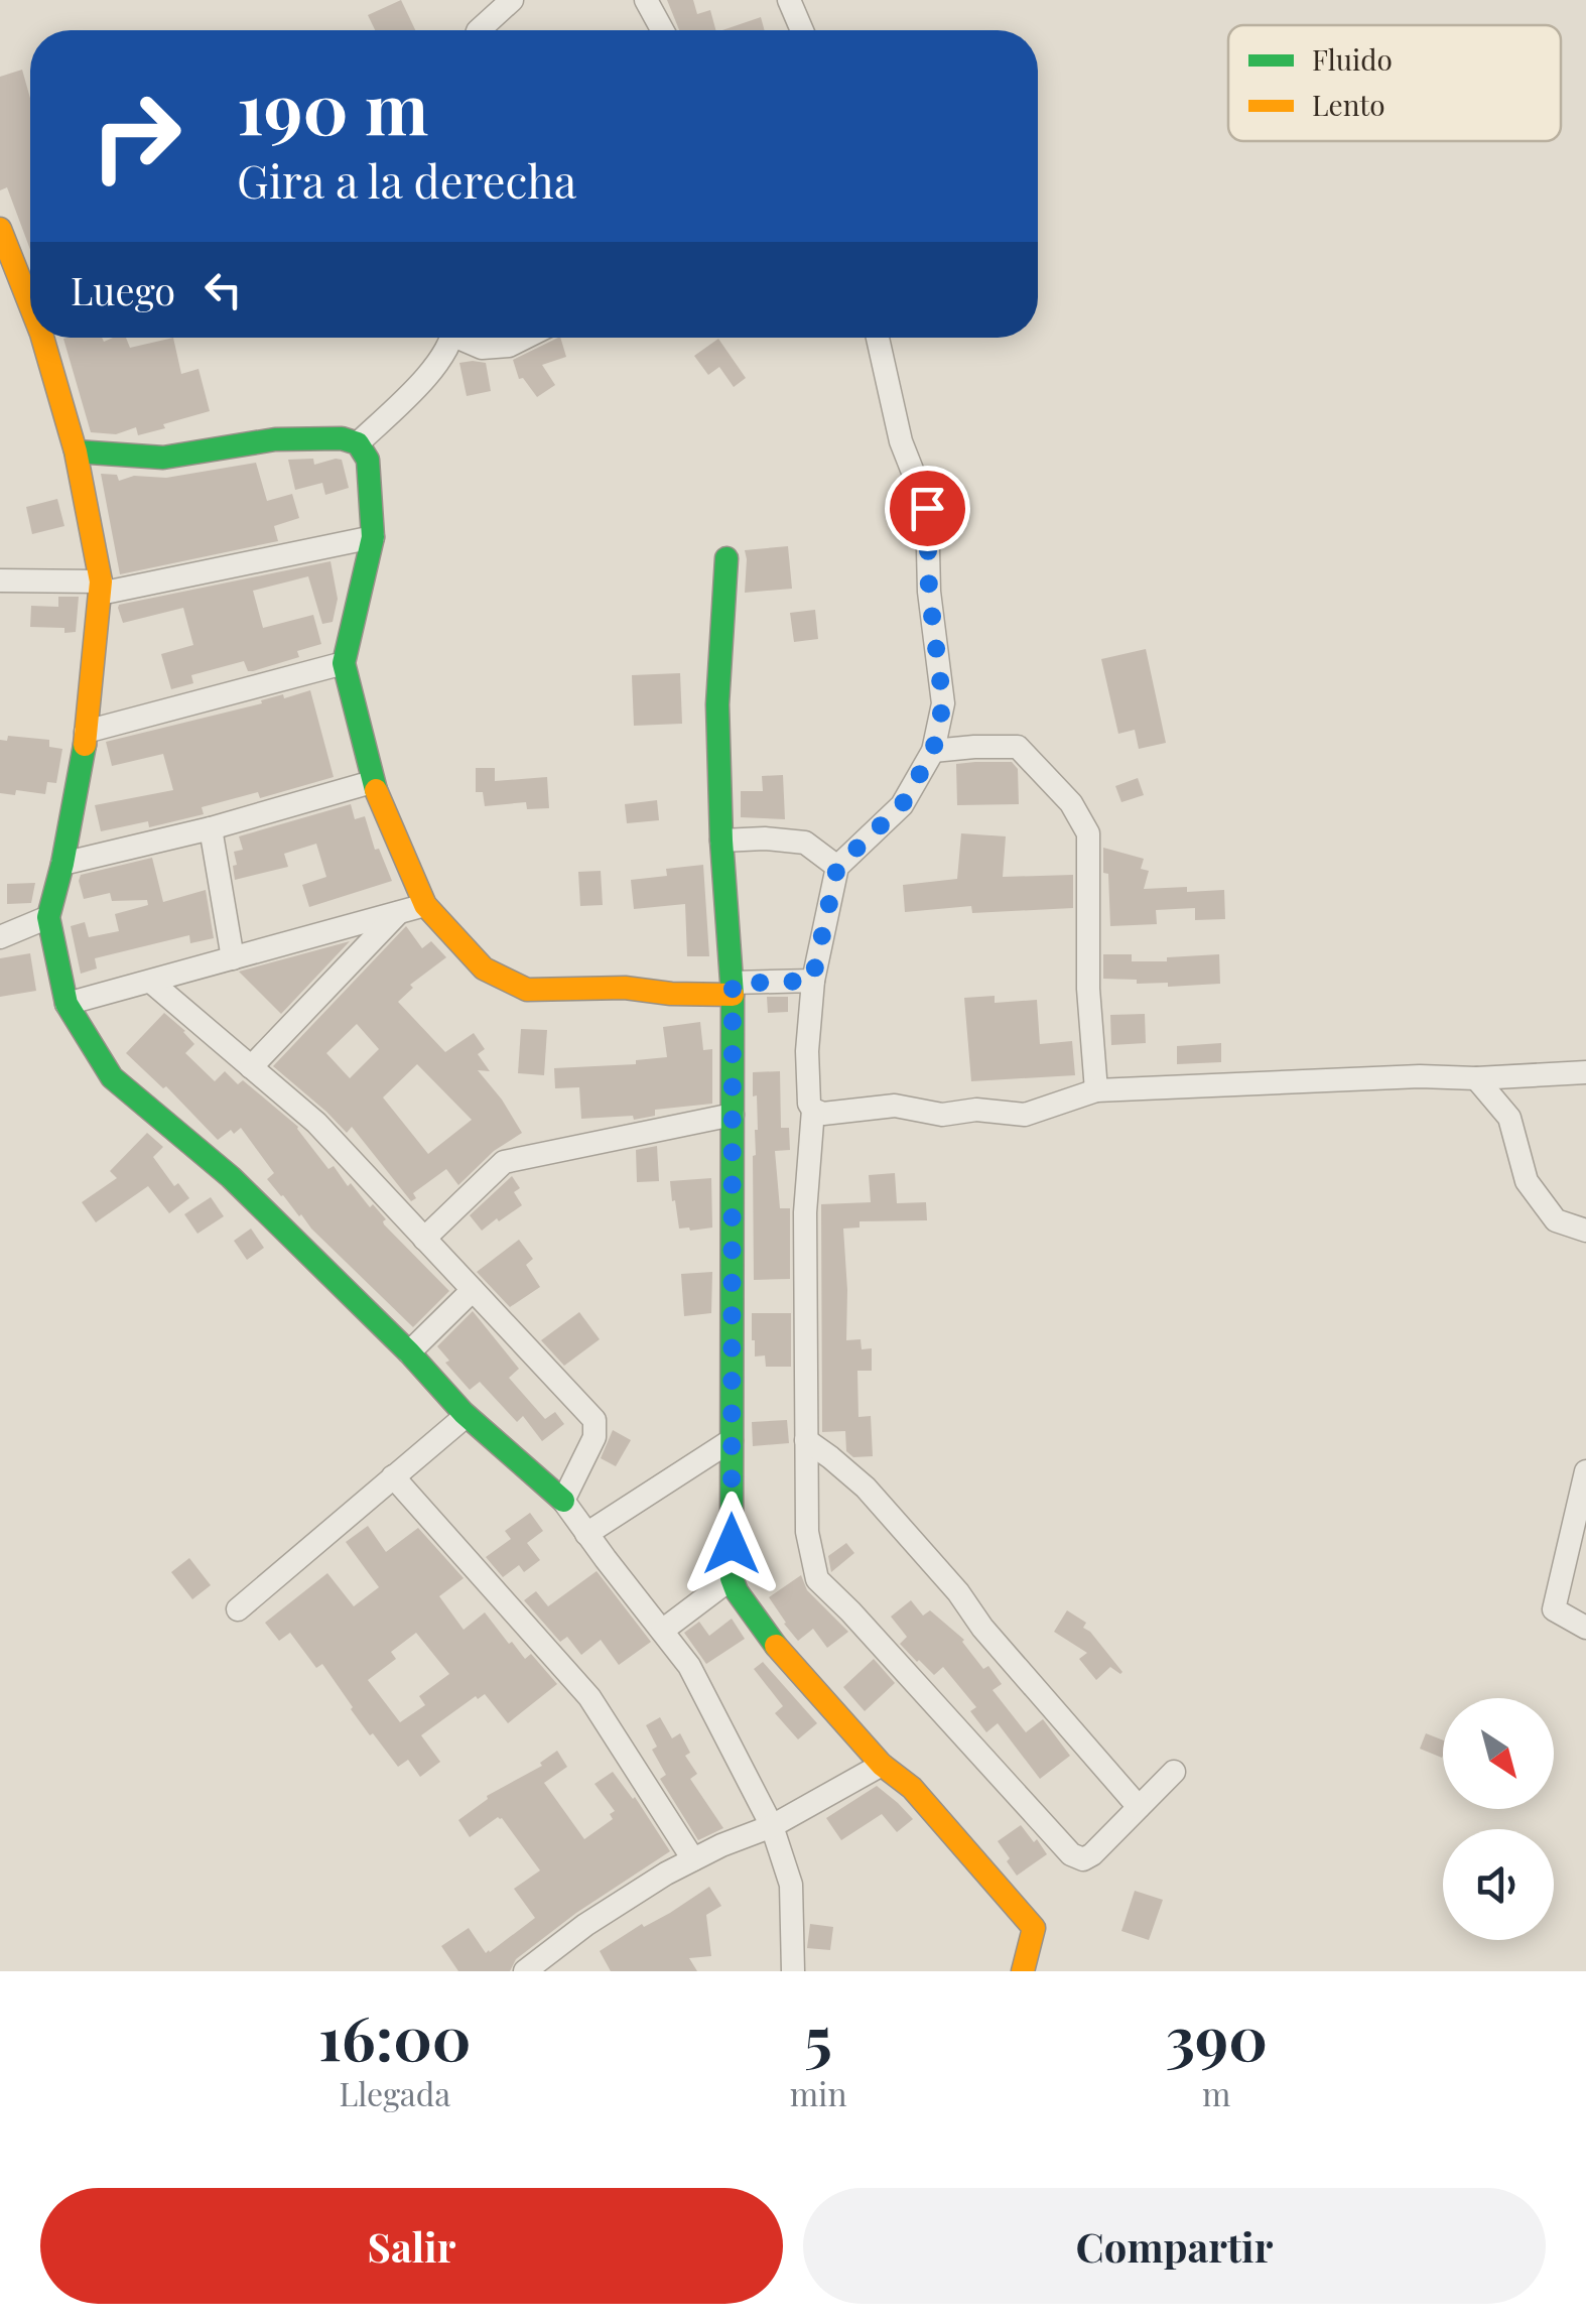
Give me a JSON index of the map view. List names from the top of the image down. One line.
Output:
{"legend":["Fluido","Lento"],"north":"bottom right","page":{"turn":["190 m","Gira a la derecha"],"then":"Luego","eta":["16:00","Llegada","5","min","390","m"],"buttons":["Salir","Compartir"]}}
